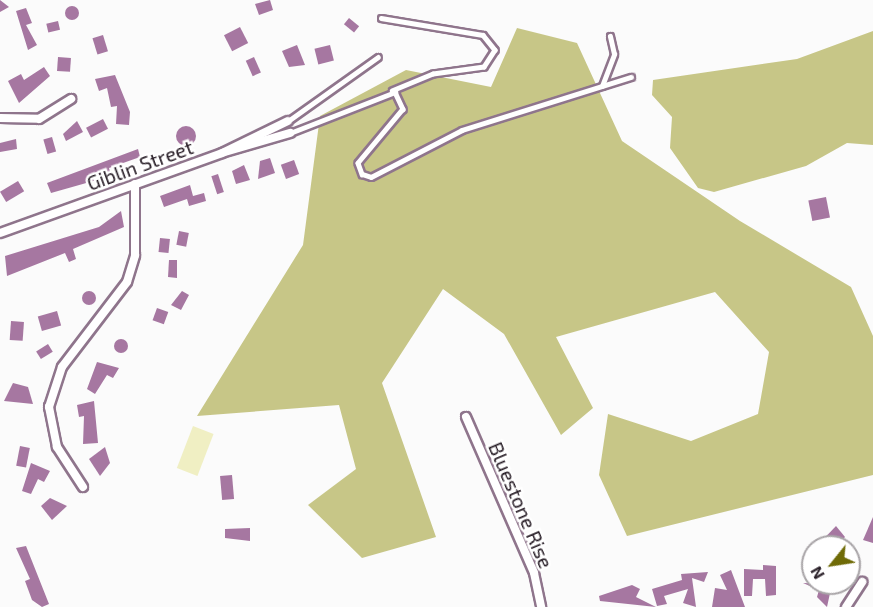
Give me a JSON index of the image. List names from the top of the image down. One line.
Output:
{"streets":{"street":["Giblin Street","Bluestone Rise"]},"north":"bottom left"}
